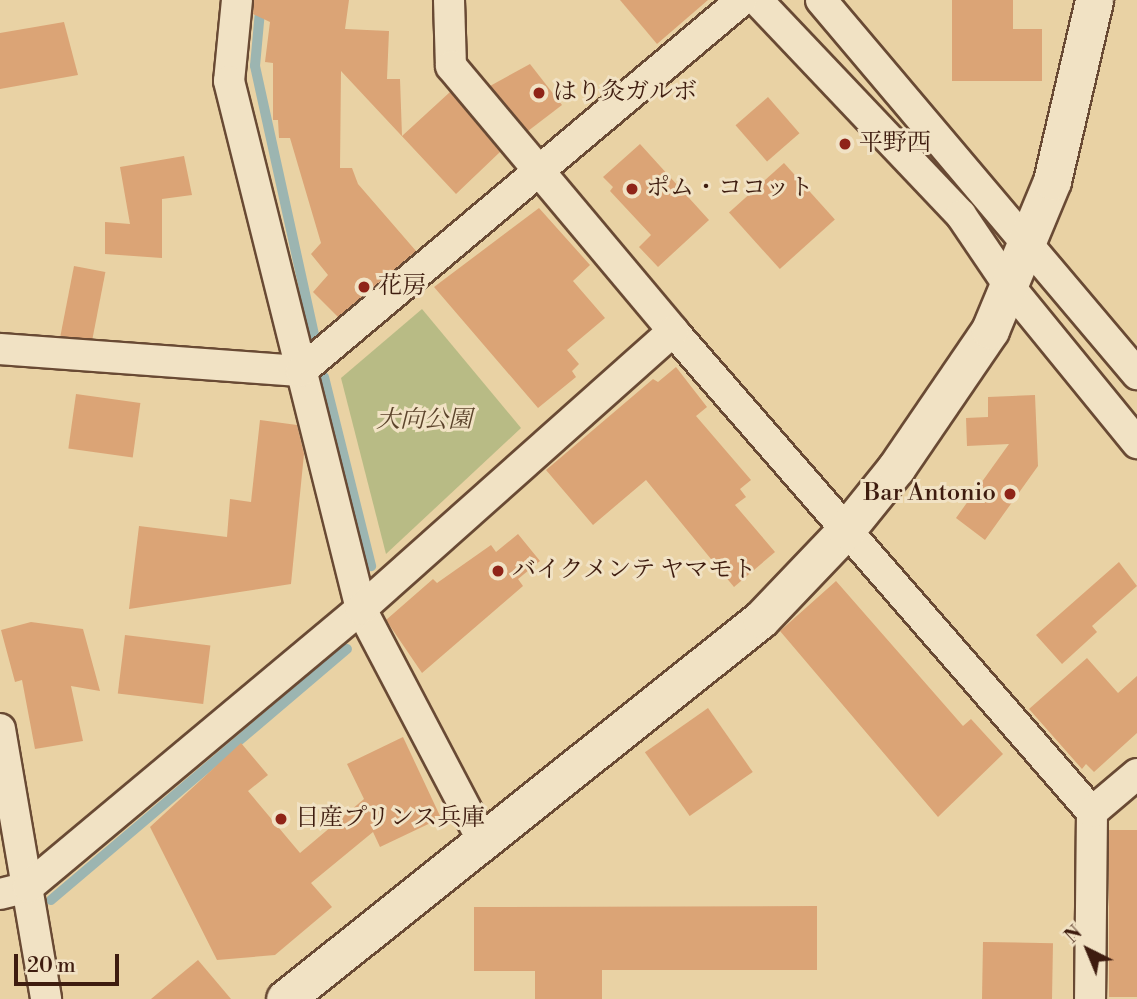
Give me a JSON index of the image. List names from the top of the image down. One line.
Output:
{"parks":["大向公園"],"places":["はり灸ガルボ","平野西","ポム・ココット","花房","Bar Antonio","バイクメンテ ヤマモト","日産プリンス兵庫"],"scale_bar":"20 m","north":"top left"}
